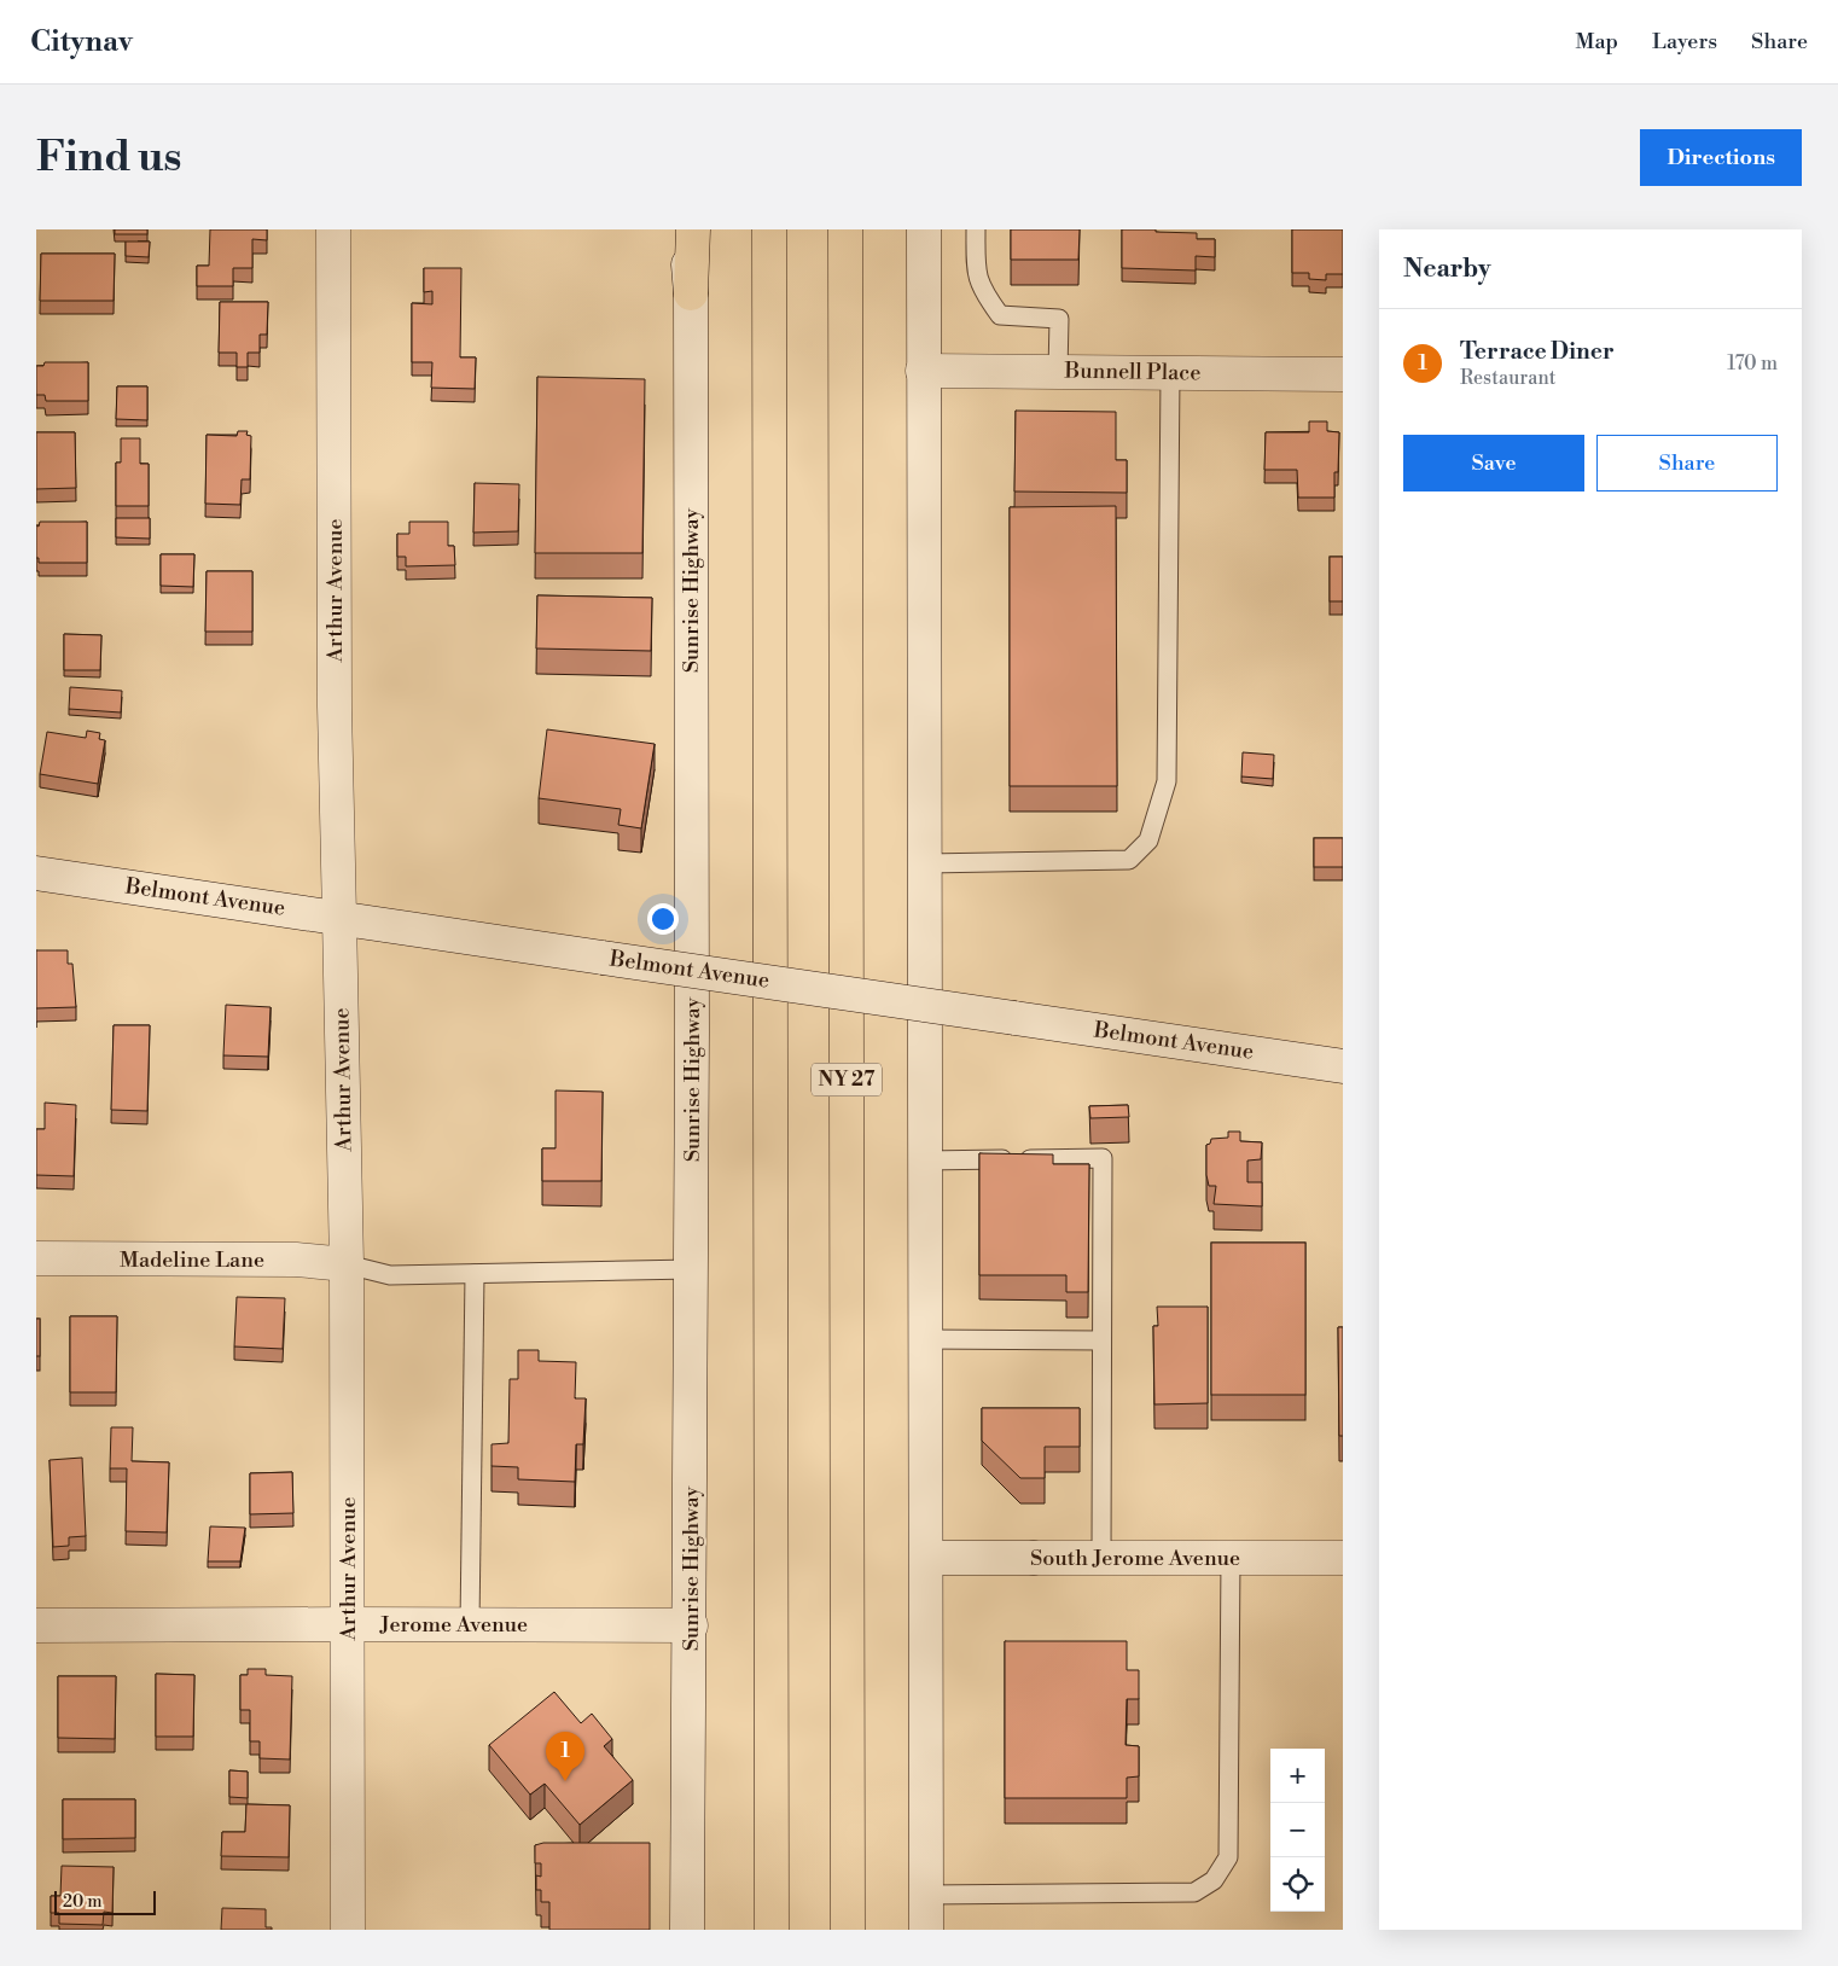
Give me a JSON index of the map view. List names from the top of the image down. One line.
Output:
{"streets":{"highway":["NY 27"],"main road":["Bunnell Place","Arthur Avenue","Sunrise Highway","Belmont Avenue","Madeline Lane","South Jerome Avenue","Jerome Avenue"]},"crossings":[["Arthur Avenue","Belmont Avenue"],["Arthur Avenue","Madeline Lane"],["Arthur Avenue","Jerome Avenue"],["Sunrise Highway","Jerome Avenue"]],"scale_bar":"20 m","page":{"header":"Citynav","nav":["Map","Layers","Share"],"buttons":["Directions",["Save","Share"]],"title":"Find us","heading":"Nearby","list":[{"mark":"1","name":"Terrace Diner","note":"Restaurant","value":"170 m"}],"pins":"1","map_buttons":["+","−"],"scale":"20 m"}}
